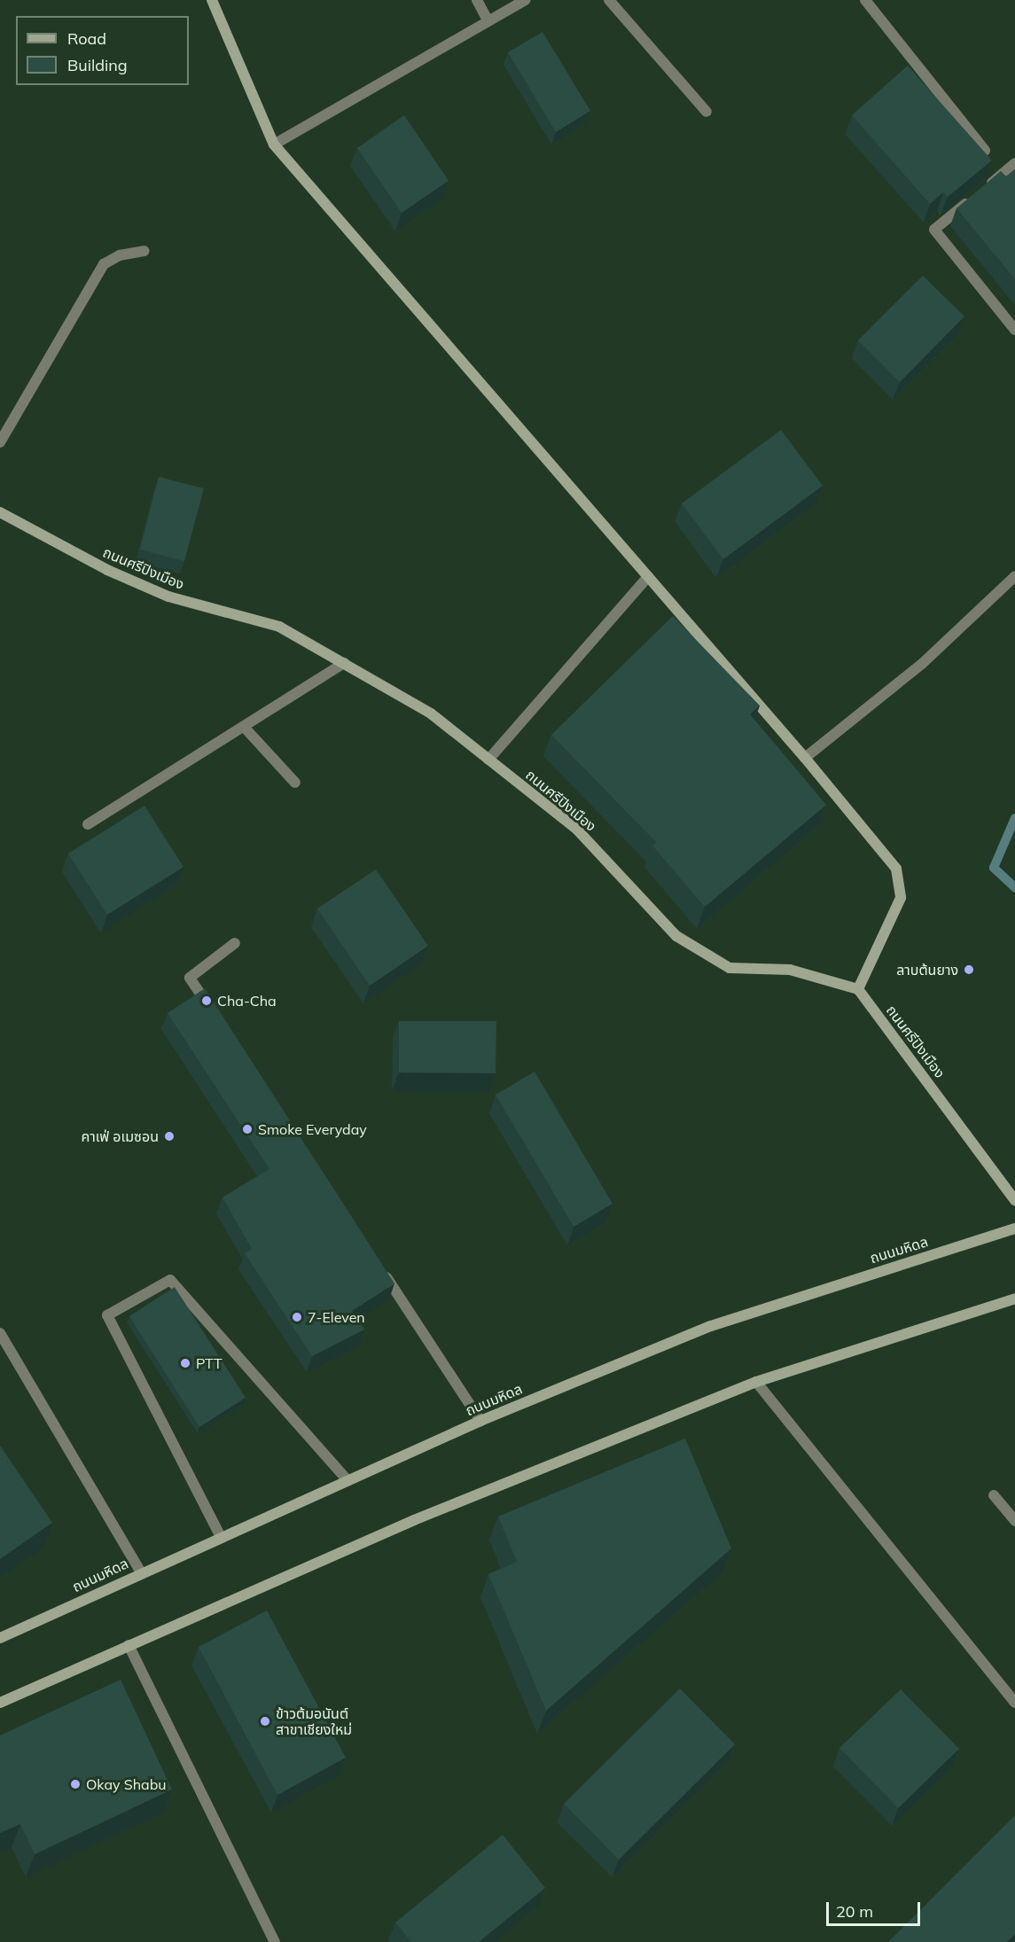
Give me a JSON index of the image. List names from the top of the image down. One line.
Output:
{"streets":{"street":["ถนนศรีปิงเมือง","ถนนมหิดล"]},"places":["ลาบต้นยาง","Cha-Cha","Smoke Everyday","คาเฟ่ อเมซอน","7-Eleven","PTT","ข้าวต้มอนันต์ สาขาเชียงใหม่","Okay Shabu"],"legend":["Road","Building"],"scale_bar":"20 m"}
